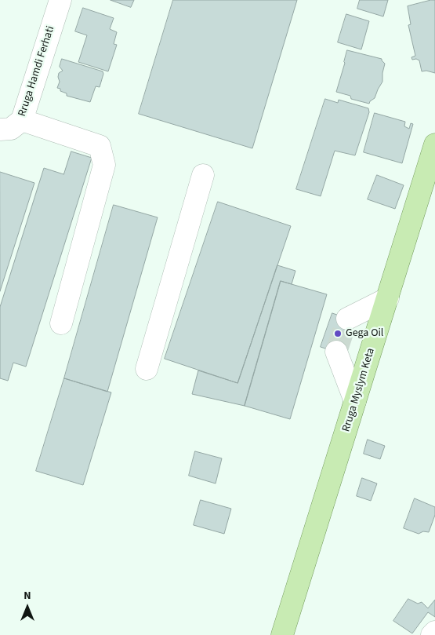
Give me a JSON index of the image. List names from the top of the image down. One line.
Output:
{"streets":{"main road":["Rruga Myslym Keta"],"street":["Rruga Hamdi Ferhati"]},"places":["Gega Oil"],"north":"top"}
